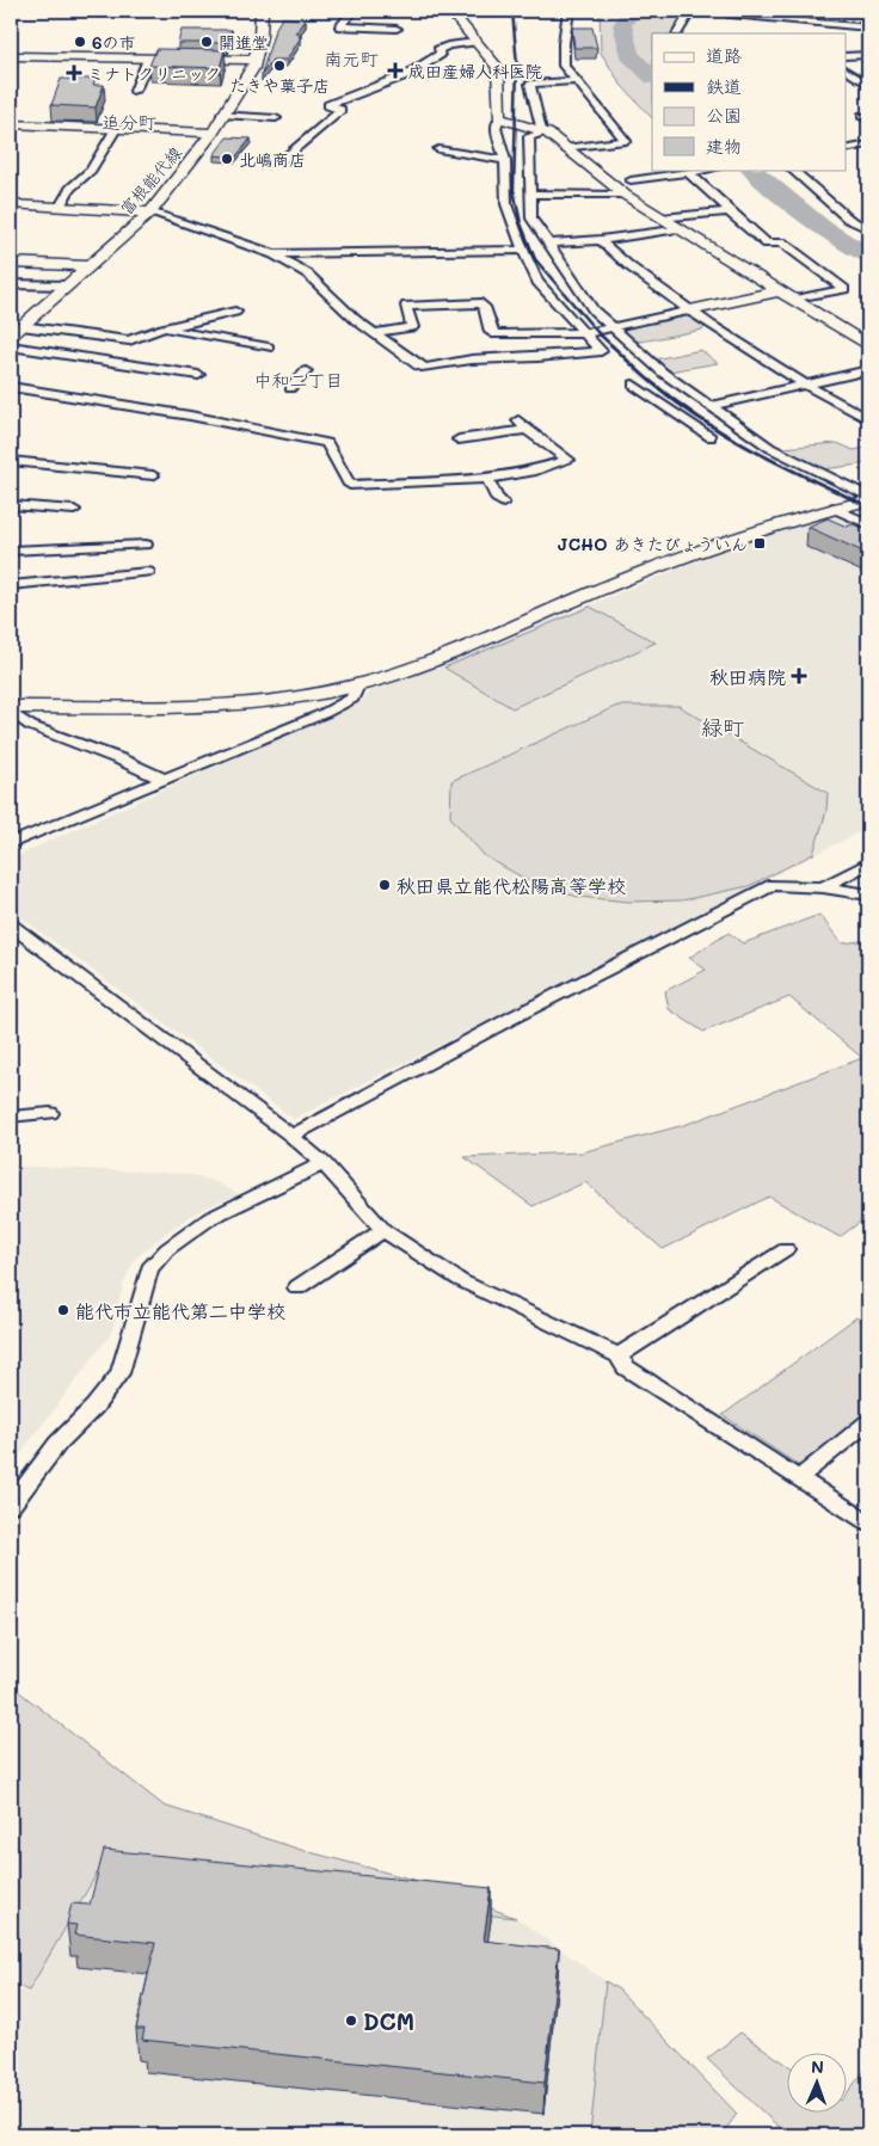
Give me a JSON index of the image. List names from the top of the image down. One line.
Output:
{"streets":{"street":["富根能代線"]},"districts":["南元町","追分町","中和二丁目","緑町"],"places":{"other":["6の市","開進堂","たきや菓子店","北嶋商店","秋田県立能代松陽高等学校","能代市立能代第二中学校","DCM"],"health":["成田産婦人科医院","ミナトクリニック","秋田病院"],"transit":["JCHO あきたびょういん"]},"legend":["道路","鉄道","公園","建物"],"north":"top"}
